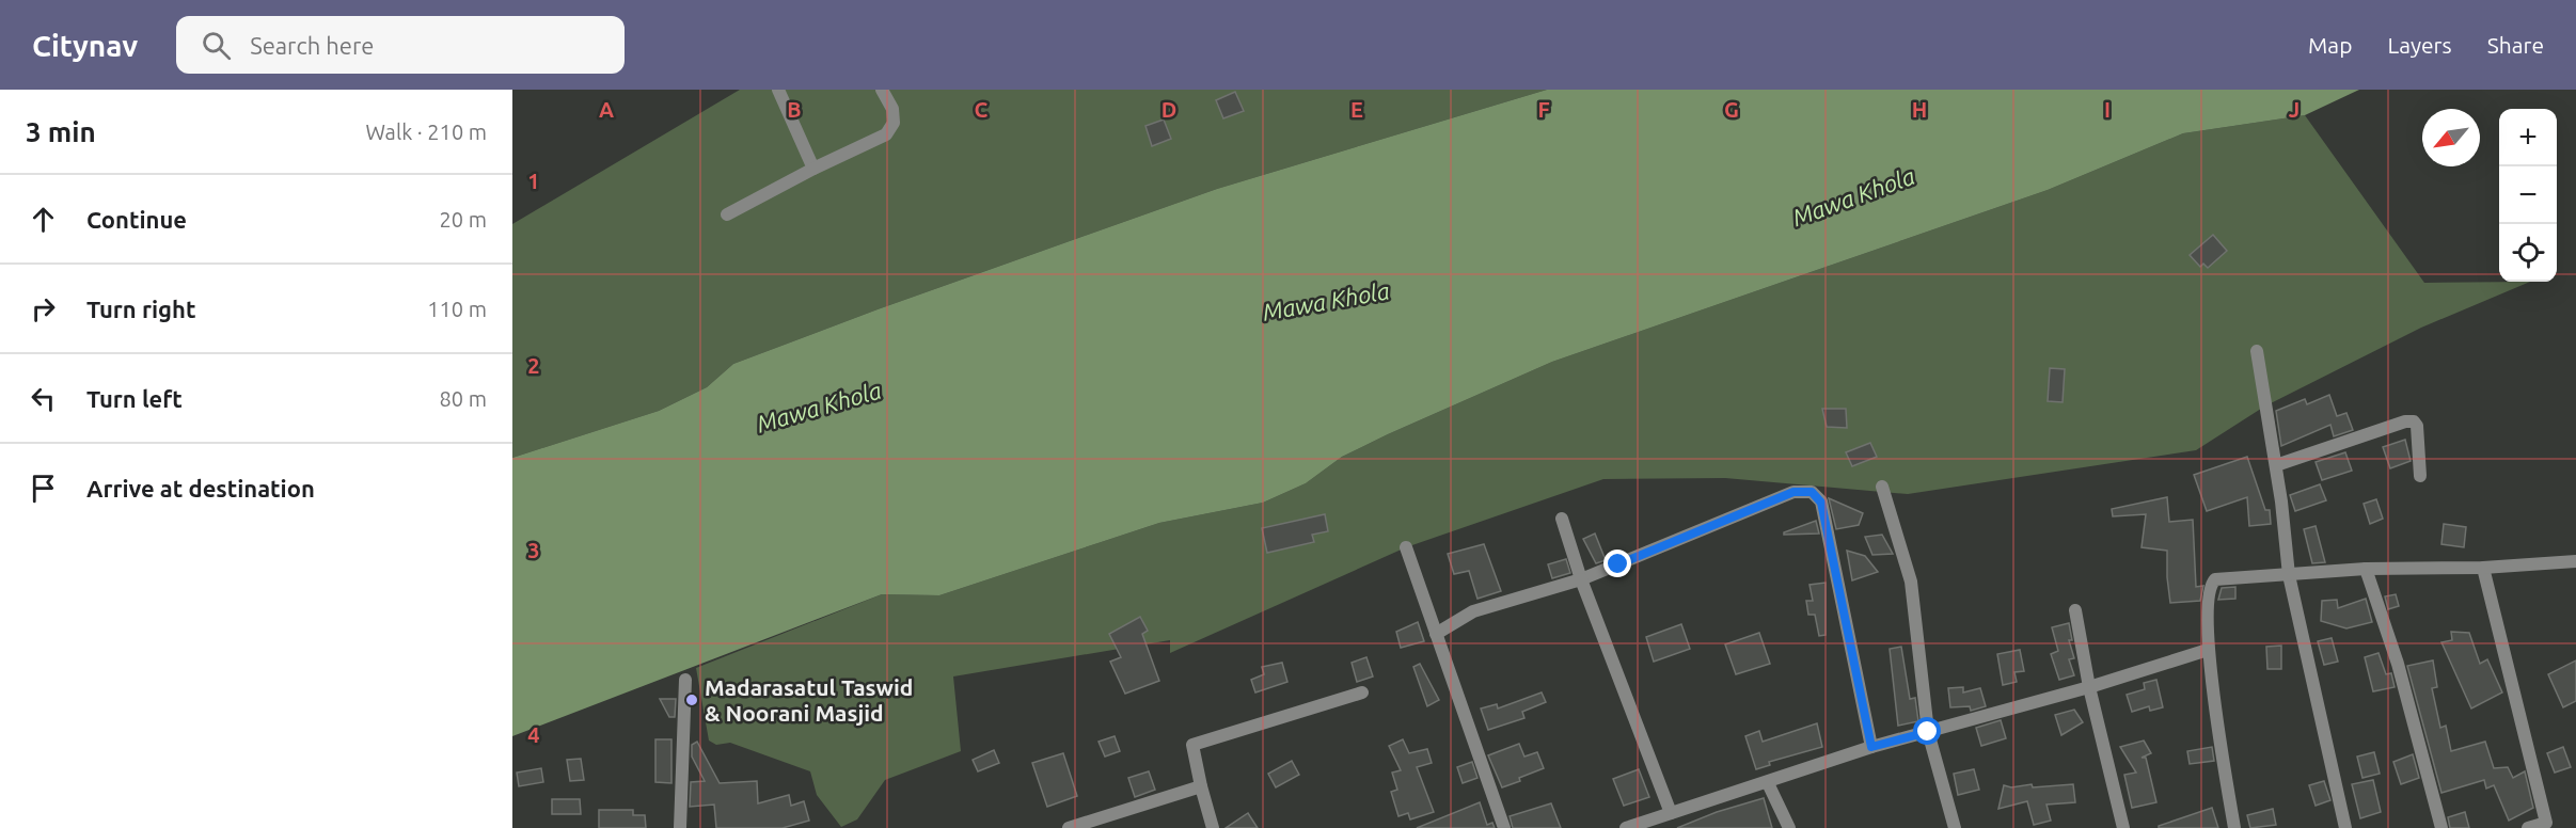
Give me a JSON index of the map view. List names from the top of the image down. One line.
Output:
{"water":["Mawa Khola"],"places":["Madarasatul Taswid & Noorani Masjid"],"north":"bottom left","page":{"header":"Citynav","search":"Search here","nav":["Map","Layers","Share"],"heading":["3 min","Walk · 210 m"],"map_buttons":["+","−"],"list":[["Continue","20 m"],["Turn right","110 m"],["Turn left","80 m"],"Arrive at destination"]},"grid":{"columns":["A","B","C","D","E","F","G","H","I","J"],"rows":["1","2","3","4"]}}
